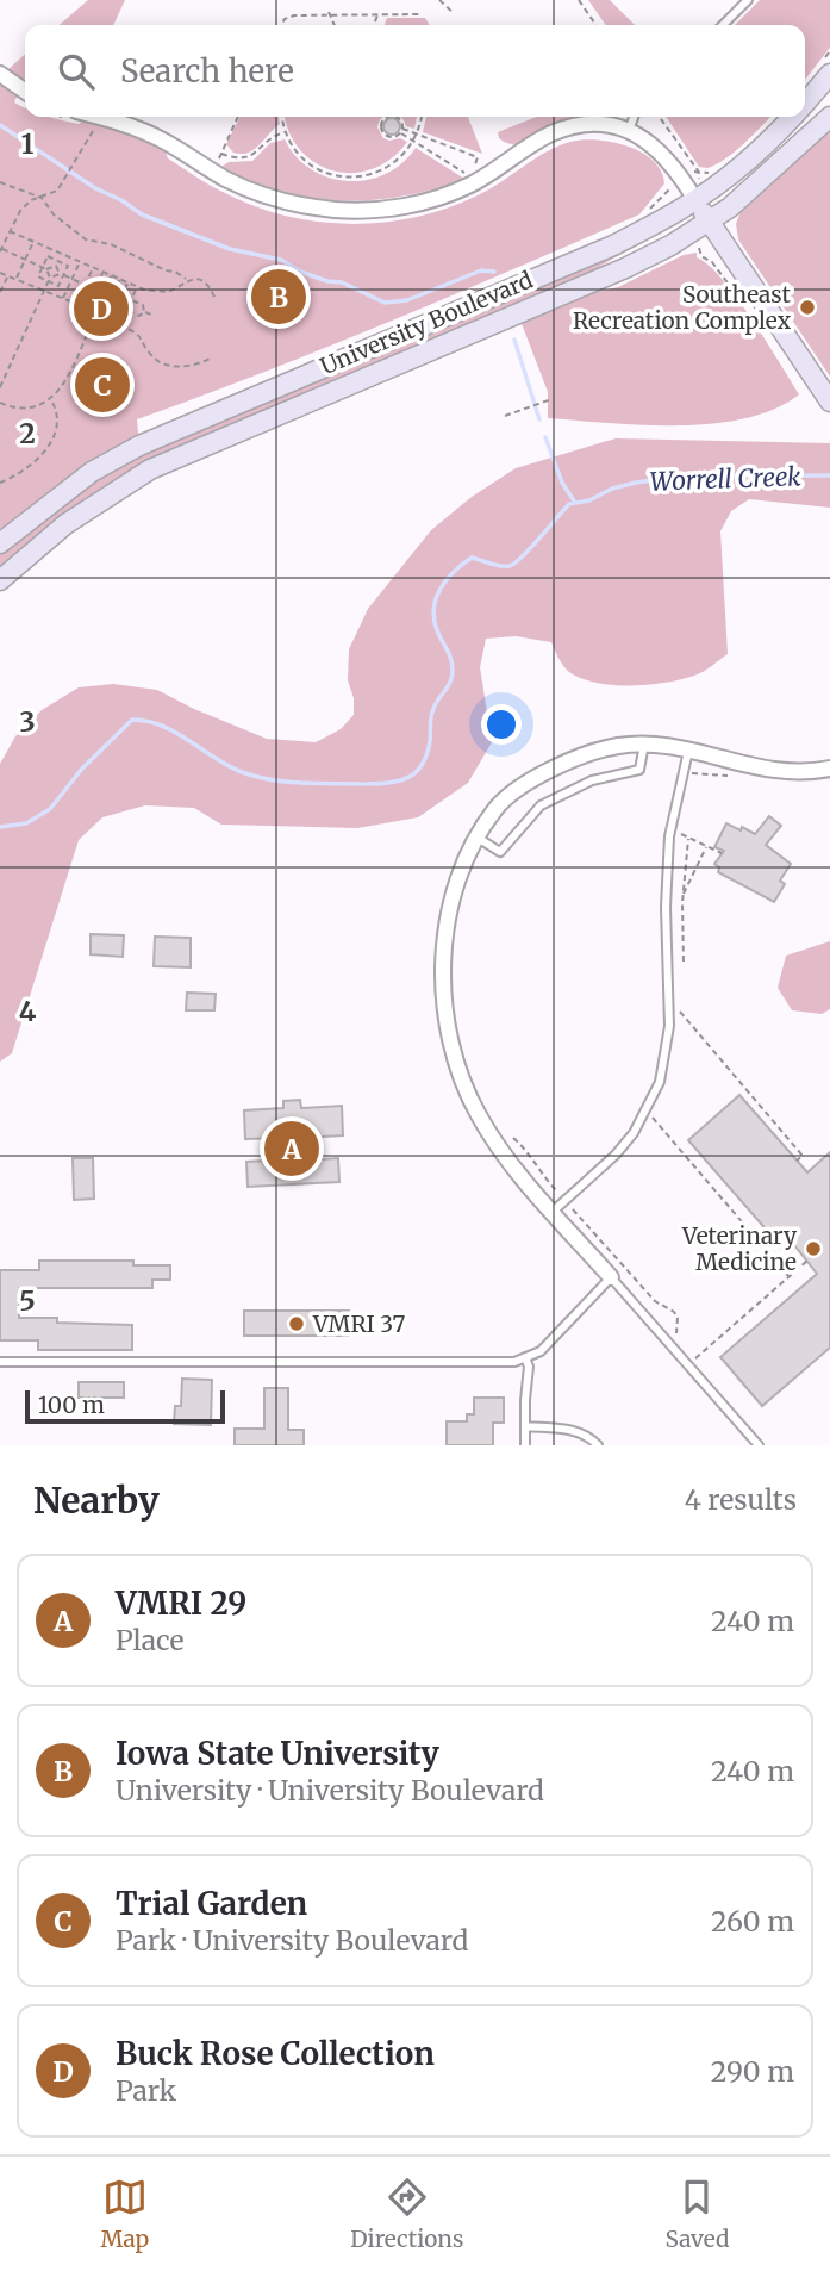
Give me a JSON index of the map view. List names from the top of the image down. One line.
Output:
{"streets":{"main road":["University Boulevard"]},"water":["Worrell Creek"],"places":["Southeast Recreation Complex","Veterinary Medicine","VMRI 37"],"scale_bar":"100 m","page":{"search":"Search here","pins":["B","D","C","A"],"scale":"100 m","heading":["Nearby","4 results"],"list":[{"mark":"A","name":"VMRI 29","note":"Place","value":"240 m"},{"mark":"B","name":"Iowa State University","note":"University · University Boulevard","value":"240 m"},{"mark":"C","name":"Trial Garden","note":"Park · University Boulevard","value":"260 m"},{"mark":"D","name":"Buck Rose Collection","note":"Park","value":"290 m"}],"nav":["Map","Directions","Saved"]},"grid":{"rows":["1","2","3","4","5"]}}
